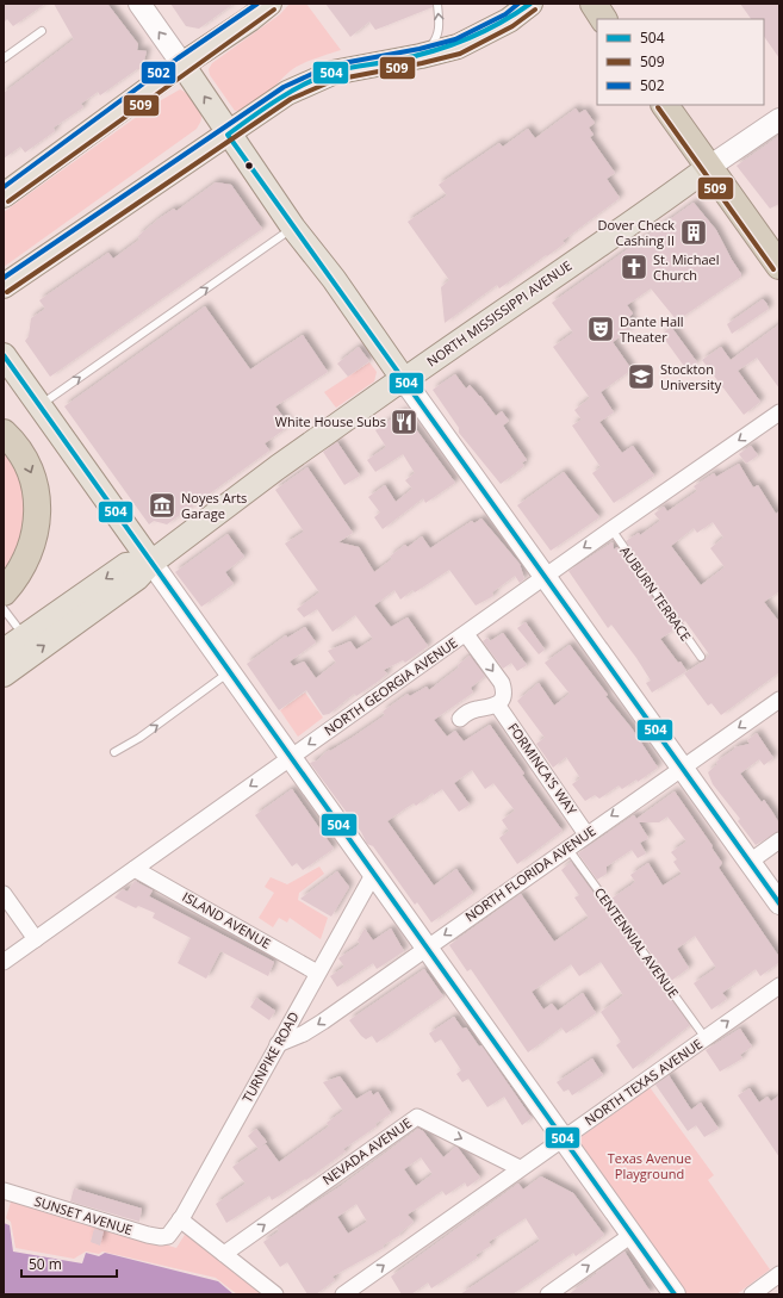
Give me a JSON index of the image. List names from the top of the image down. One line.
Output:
{"streets":{"main road":["NORTH MISSISSIPPI AVENUE"],"street":["NORTH GEORGIA AVENUE","FORMINCA'S WAY","NORTH FLORIDA AVENUE","ISLAND AVENUE","TURNPIKE ROAD","NORTH TEXAS AVENUE","NEVADA AVENUE","SUNSET AVENUE"],"lane":["AUBURN TERRACE","CENTENNIAL AVENUE"]},"crossings":[["AUBURN TERRACE","NORTH GEORGIA AVENUE"],["NORTH GEORGIA AVENUE","ISLAND AVENUE"],["FORMINCA'S WAY","NORTH FLORIDA AVENUE"],["NORTH FLORIDA AVENUE","CENTENNIAL AVENUE"],["NORTH FLORIDA AVENUE","TURNPIKE ROAD"],["ISLAND AVENUE","TURNPIKE ROAD"],["CENTENNIAL AVENUE","NORTH TEXAS AVENUE"],["TURNPIKE ROAD","SUNSET AVENUE"],["NORTH TEXAS AVENUE","NEVADA AVENUE"]],"one_way":["NORTH GEORGIA AVENUE","NORTH FLORIDA AVENUE","NORTH TEXAS AVENUE","NEVADA AVENUE"],"parks":["Texas Avenue Playground"],"places":{"building":["Dover Check Cashing II"],"church":["St. Michael Church"],"theatre":["Dante Hall Theater"],"school or university":["Stockton University"],"restaurant":["White House Subs"],"museum":["Noyes Arts Garage"]},"lines":["transit line 504","transit line 502","transit line 509"],"legend":["504","509","502"],"scale_bar":"50 m"}
